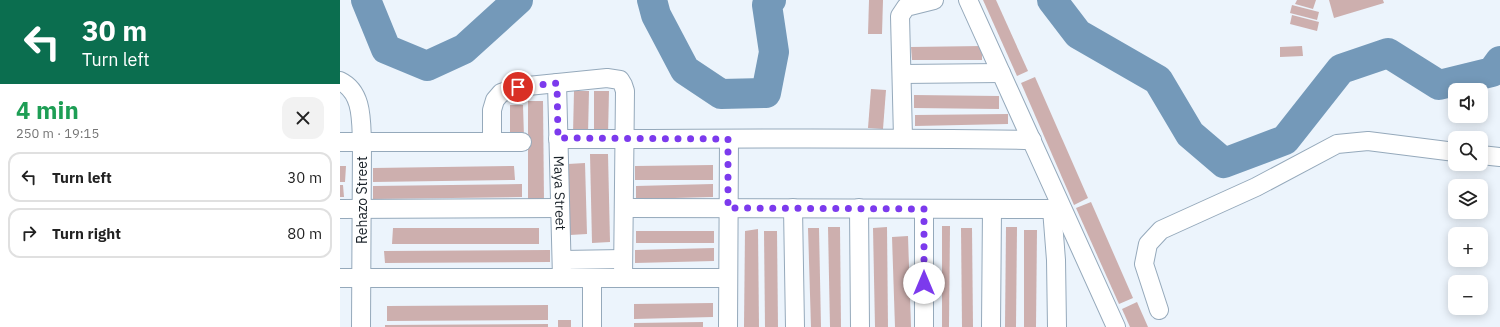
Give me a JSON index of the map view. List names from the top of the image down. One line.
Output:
{"streets":{"street":["Maya Street","Rehazo Street"]},"page":{"turn":["30 m","Turn left"],"map_buttons":["+","−"],"heading":["4 min","250 m · 19:15"],"list":[{"name":"Turn left","value":"30 m"},{"name":"Turn right","value":"80 m"}]}}
